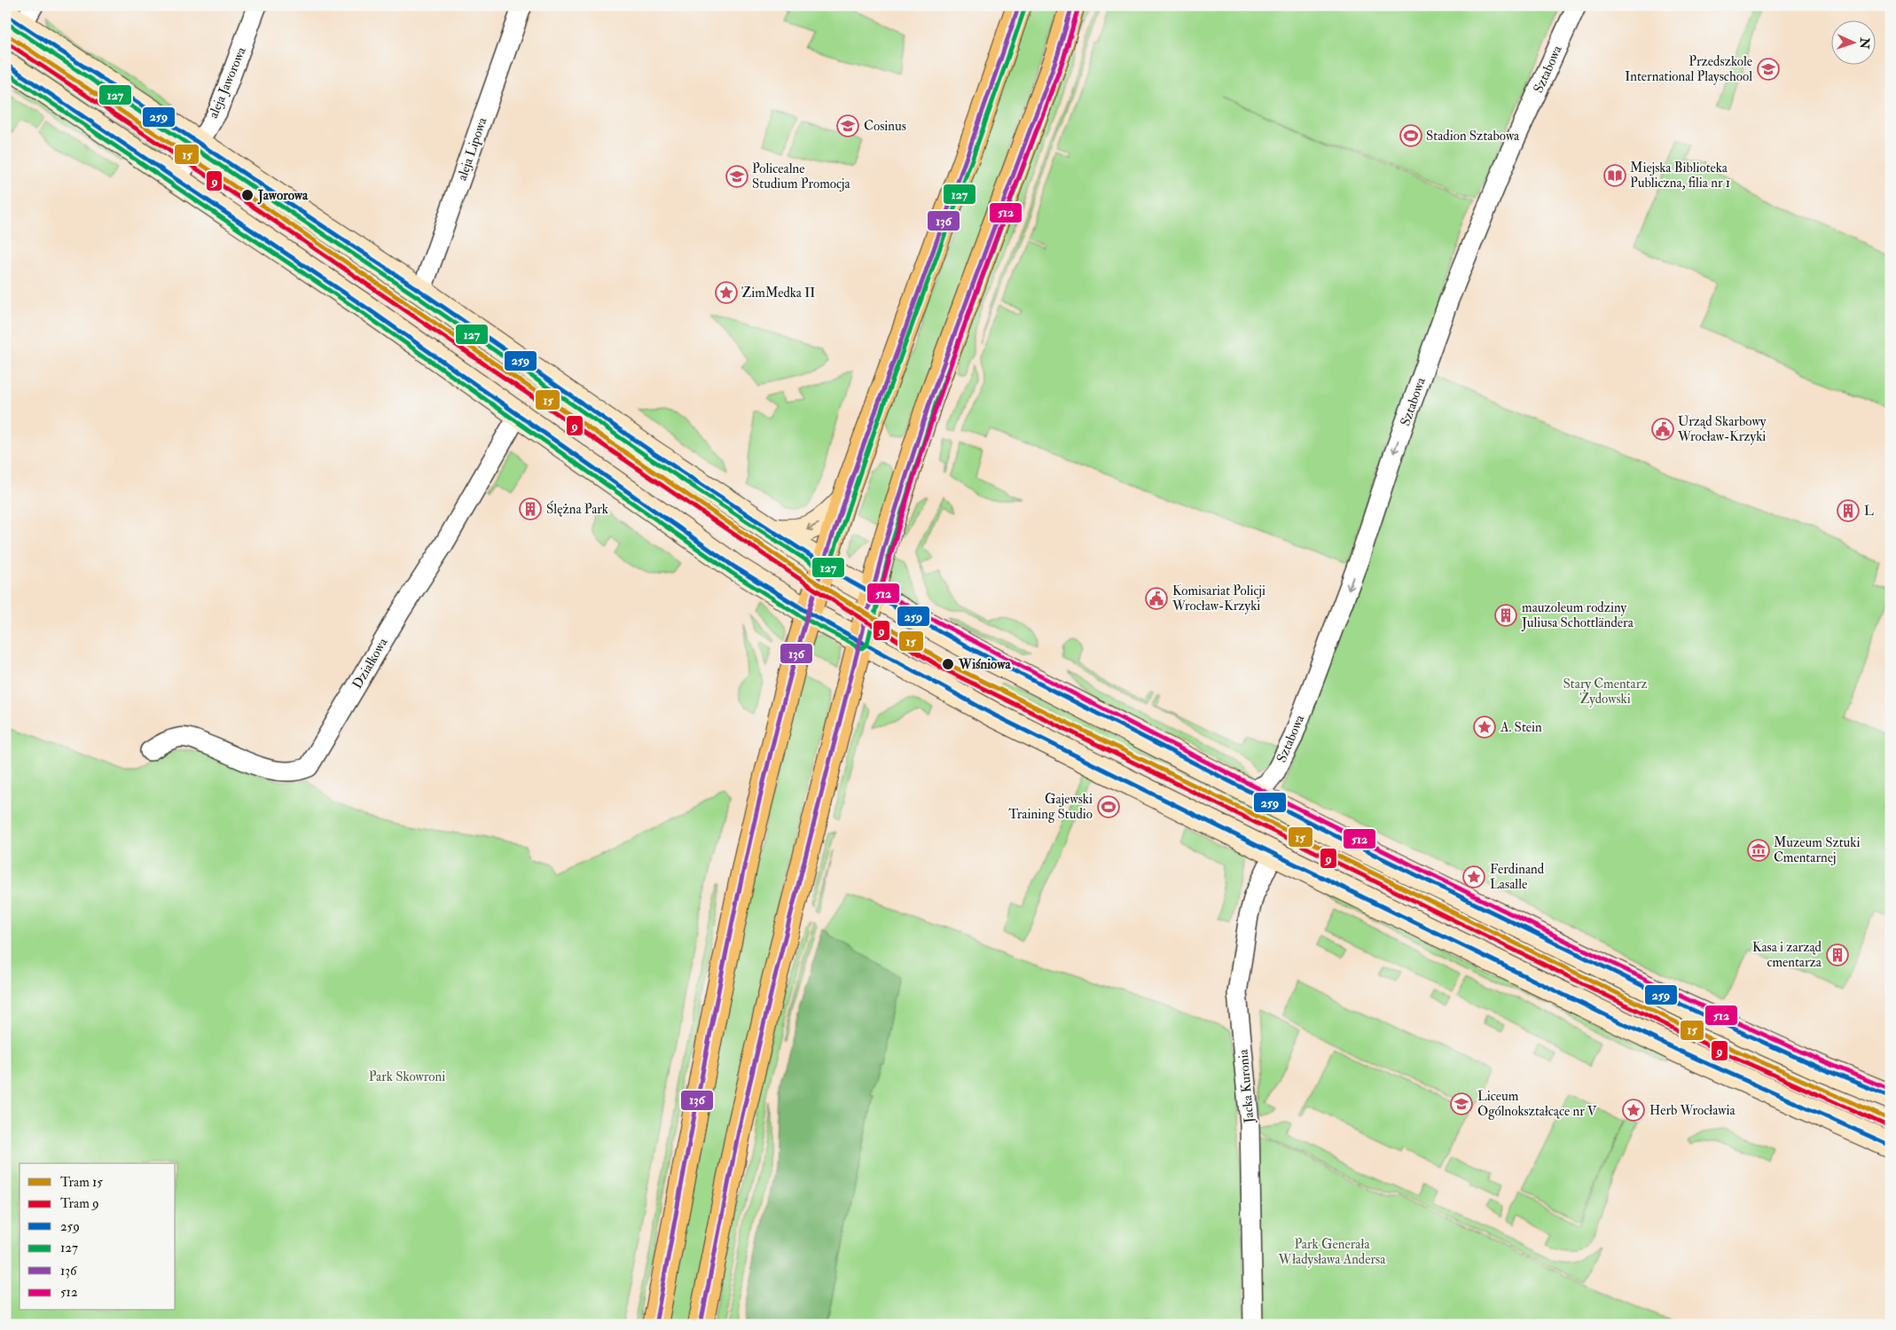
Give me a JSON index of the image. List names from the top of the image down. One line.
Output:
{"streets":{"street":["Sztabowa","aleja Jaworowa","aleja Lipowa","Działkowa","Jacka Kuronia"]},"one_way":["Sztabowa"],"parks":["Stary Cmentarz Żydowski","Park Skowroni","Park Generała Władysława Andersa"],"places":{"school or university":["Przedszkole International Playschool","Cosinus","Policealne Studium Promocja","Liceum Ogólnokształcące nr V"],"sports":["Stadion Sztabowa","Gajewski Training Studio"],"library":["Miejska Biblioteka Publiczna, filia nr 1"],"other":["Jaworowa","Wiśniowa"],"place":["ZimMedka II","A. Stein","Ferdinand Lasalle","Herb Wrocławia"],"public building":["Urząd Skarbowy Wrocław-Krzyki","Komisariat Policji Wrocław-Krzyki"],"building":["Ślężna Park","L","mauzoleum rodziny Juliusa Schottländera","Kasa i zarząd cmentarza"],"museum":["Muzeum Sztuki Cmentarnej"]},"lines":["transit line 136","transit line 127","transit line 512","transit line 259","tram line 15","tram line 9"],"legend":["Tram 15","Tram 9","259","127","136","512"],"north":"right"}
